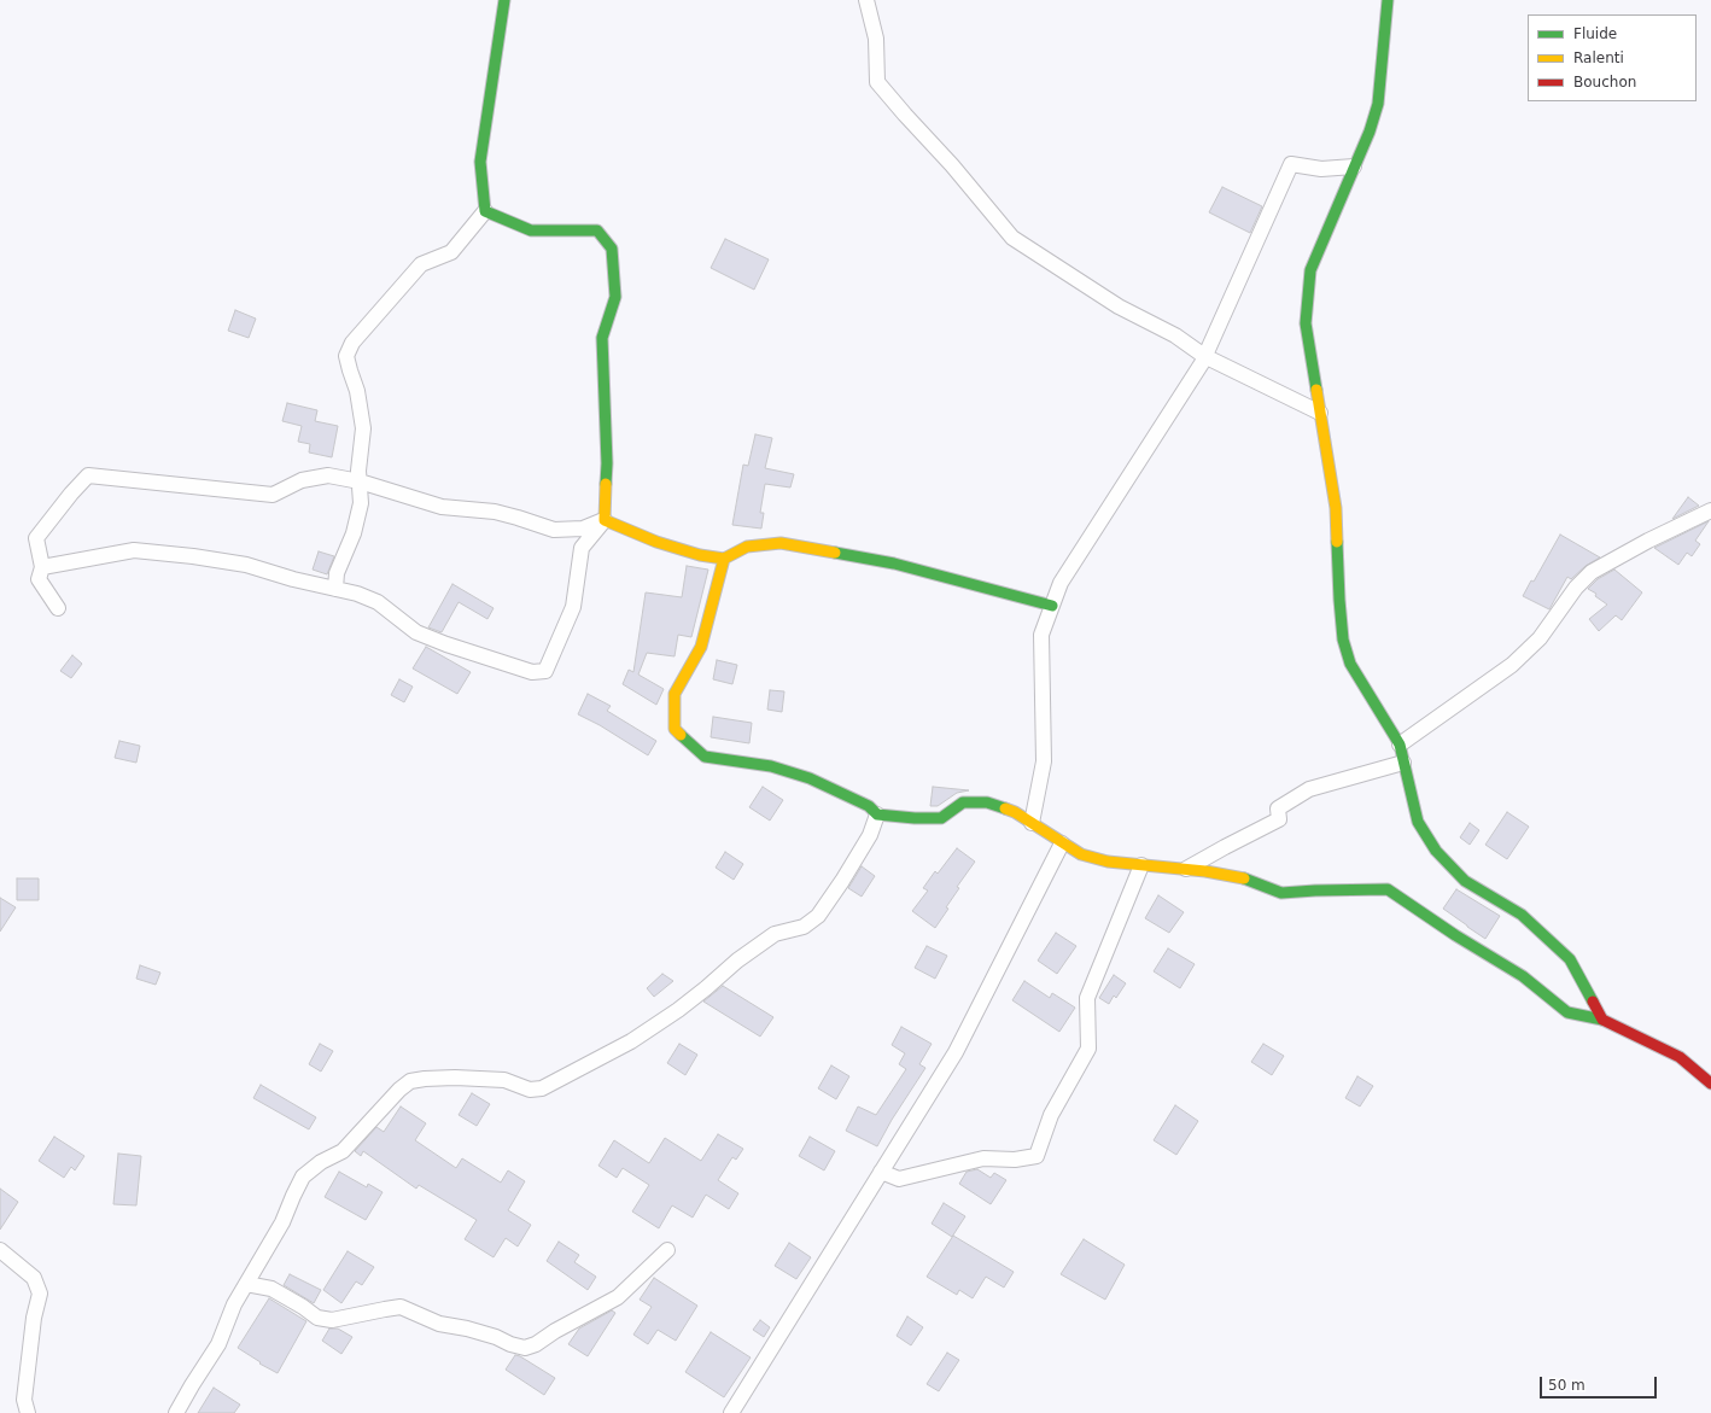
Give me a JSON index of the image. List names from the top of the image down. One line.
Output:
{"legend":["Fluide","Ralenti","Bouchon"],"scale_bar":"50 m"}
